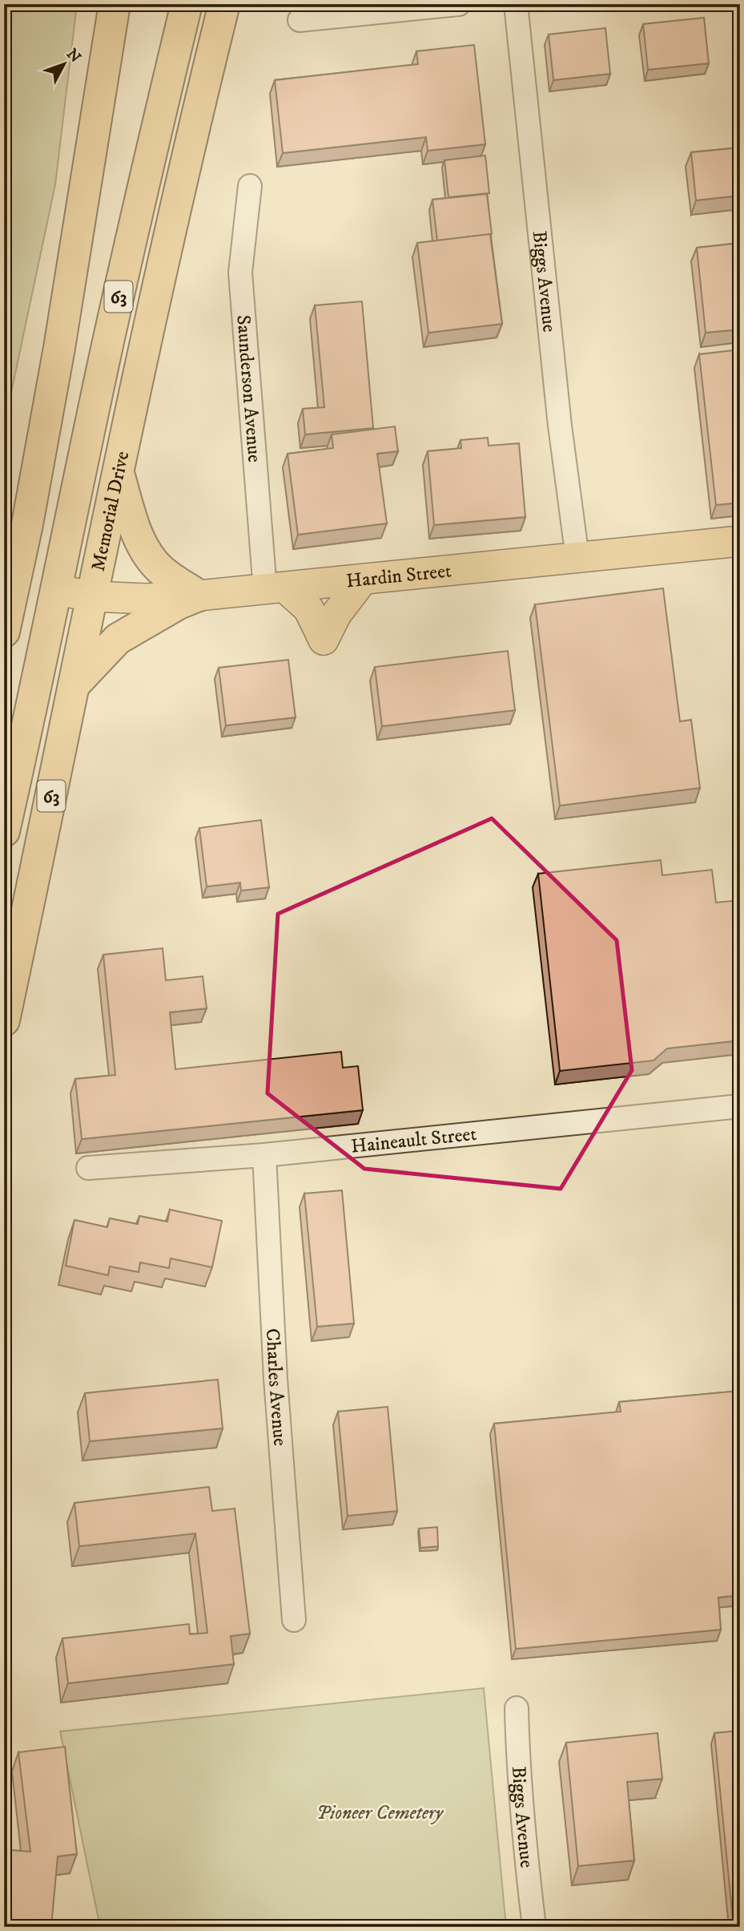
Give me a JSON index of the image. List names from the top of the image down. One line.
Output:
{"streets":{"highway":["63","Memorial Drive"],"main road":["Hardin Street"],"street":["Biggs Avenue","Saunderson Avenue","Haineault Street","Charles Avenue"]},"crossings":[["Biggs Avenue","Hardin Street"],["Saunderson Avenue","Hardin Street"],["Memorial Drive","Hardin Street"],["Haineault Street","Charles Avenue"]],"parks":["Pioneer Cemetery"],"north":"top right"}
